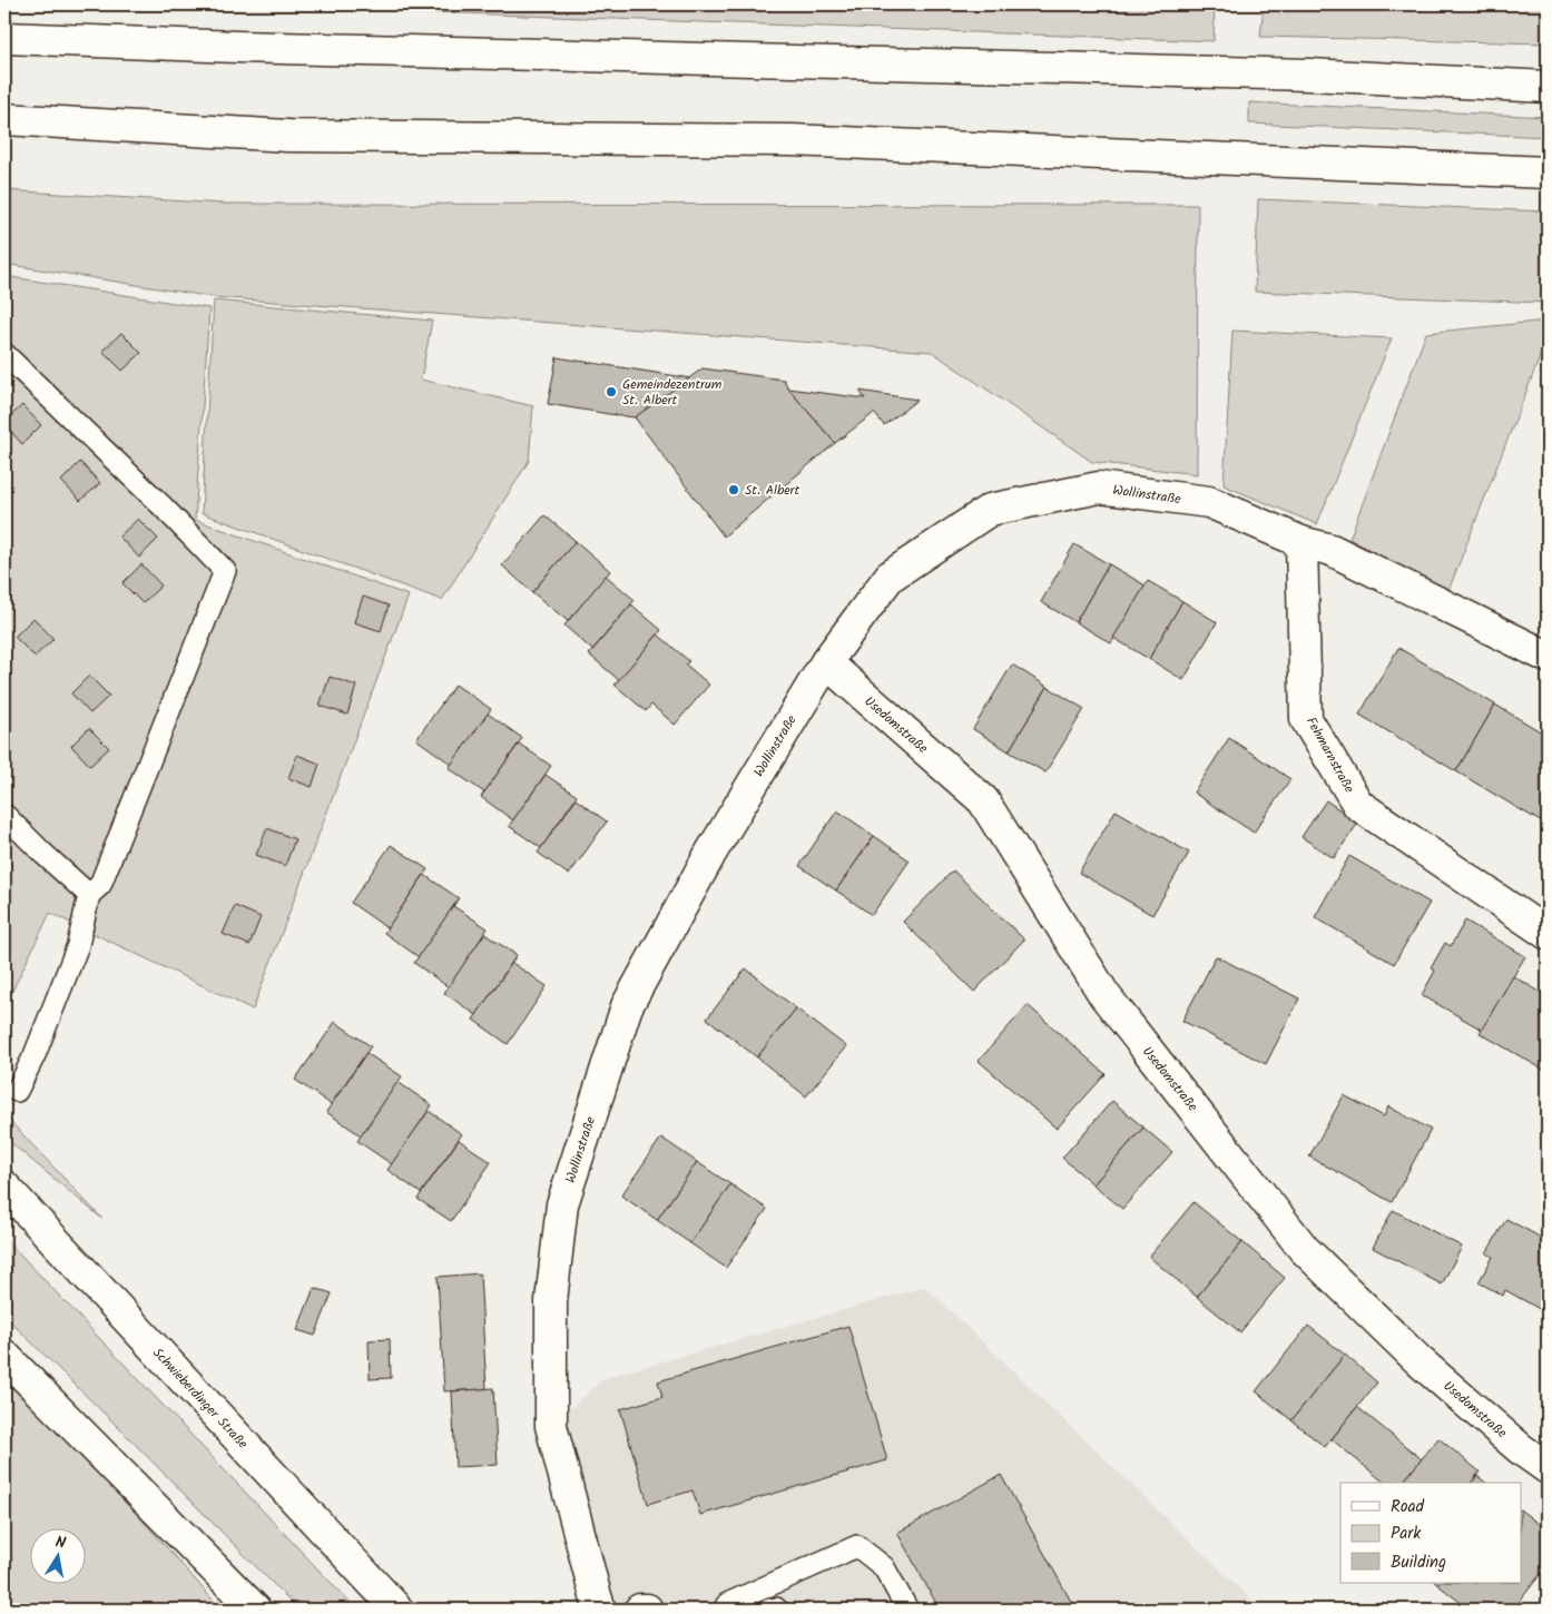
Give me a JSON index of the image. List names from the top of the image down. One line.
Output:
{"streets":{"main road":["Wollinstraße","Usedomstraße","Fehmarnstraße","Schwieberdinger Straße"]},"crossings":[["Wollinstraße","Usedomstraße"],["Wollinstraße","Fehmarnstraße"]],"places":["Gemeindezentrum St. Albert","St. Albert"],"legend":["Road","Park","Building"],"north":"top"}
